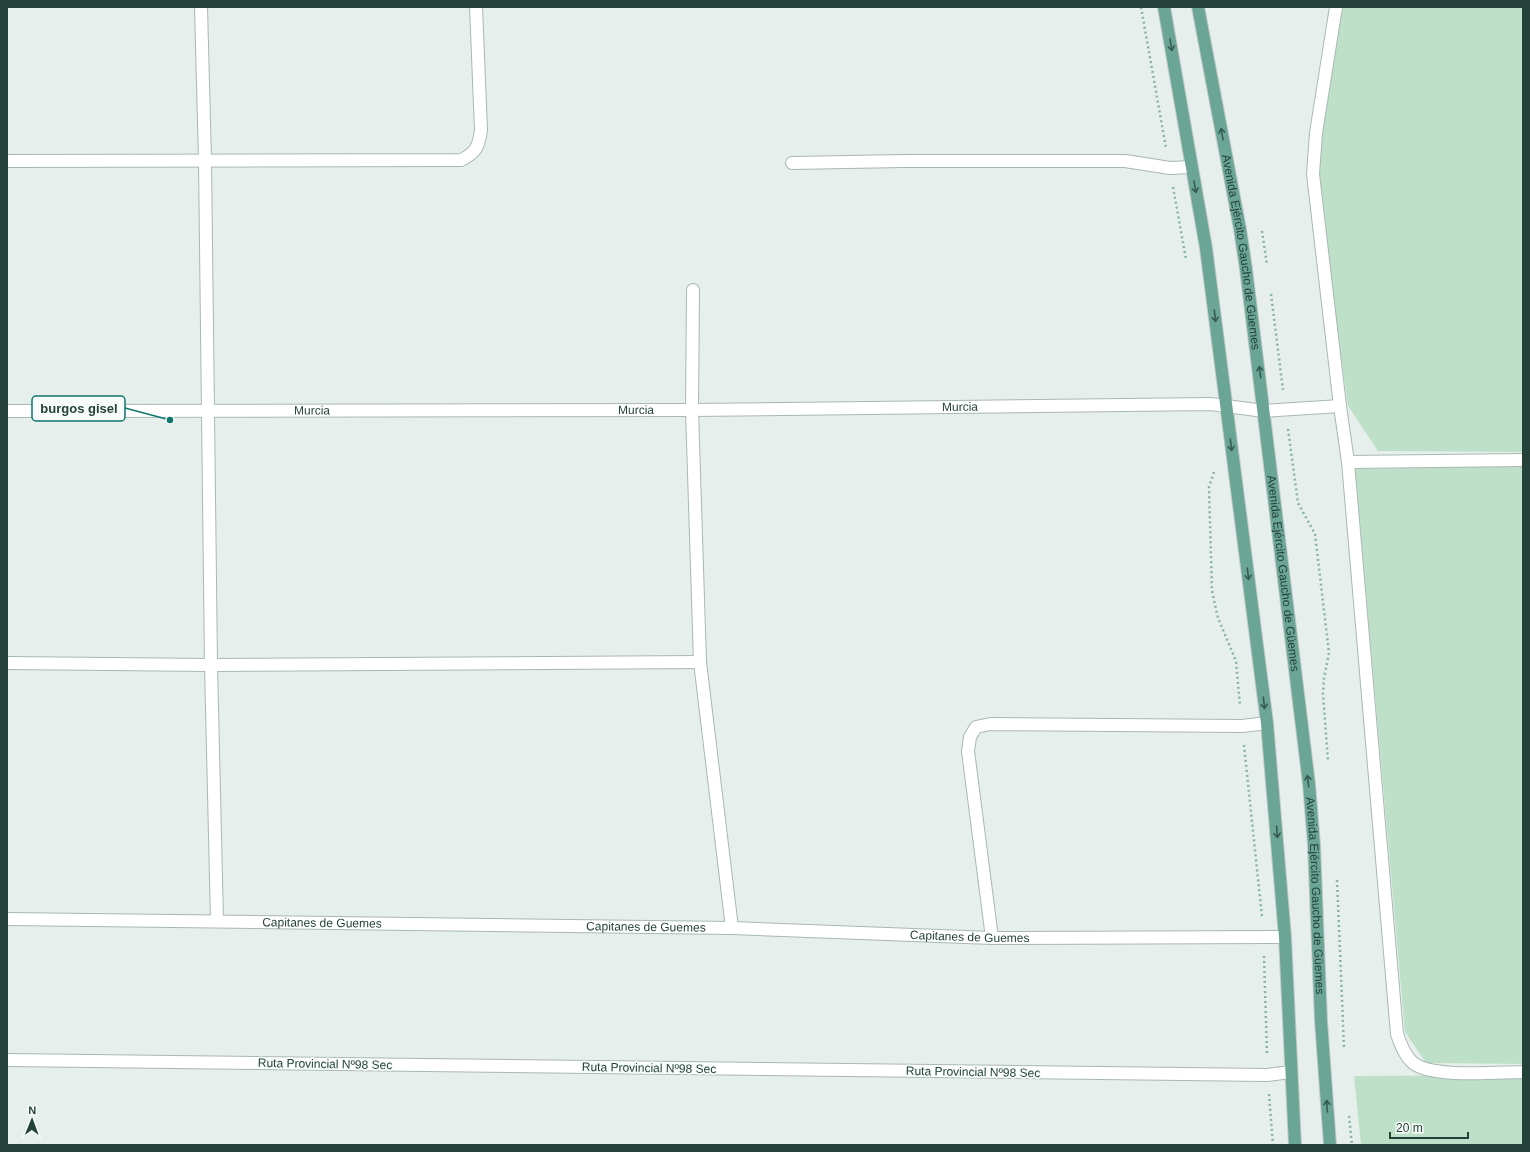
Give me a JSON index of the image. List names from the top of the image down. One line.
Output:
{"streets":{"main road":["Avenida Ejército Gaucho de Güemes"],"street":["Murcia","Capitanes de Guemes","Ruta Provincial Nº98 Sec"]},"crossings":[["Avenida Ejército Gaucho de Güemes","Murcia"]],"places":["burgos gisel"],"scale_bar":"20 m","north":"top"}
